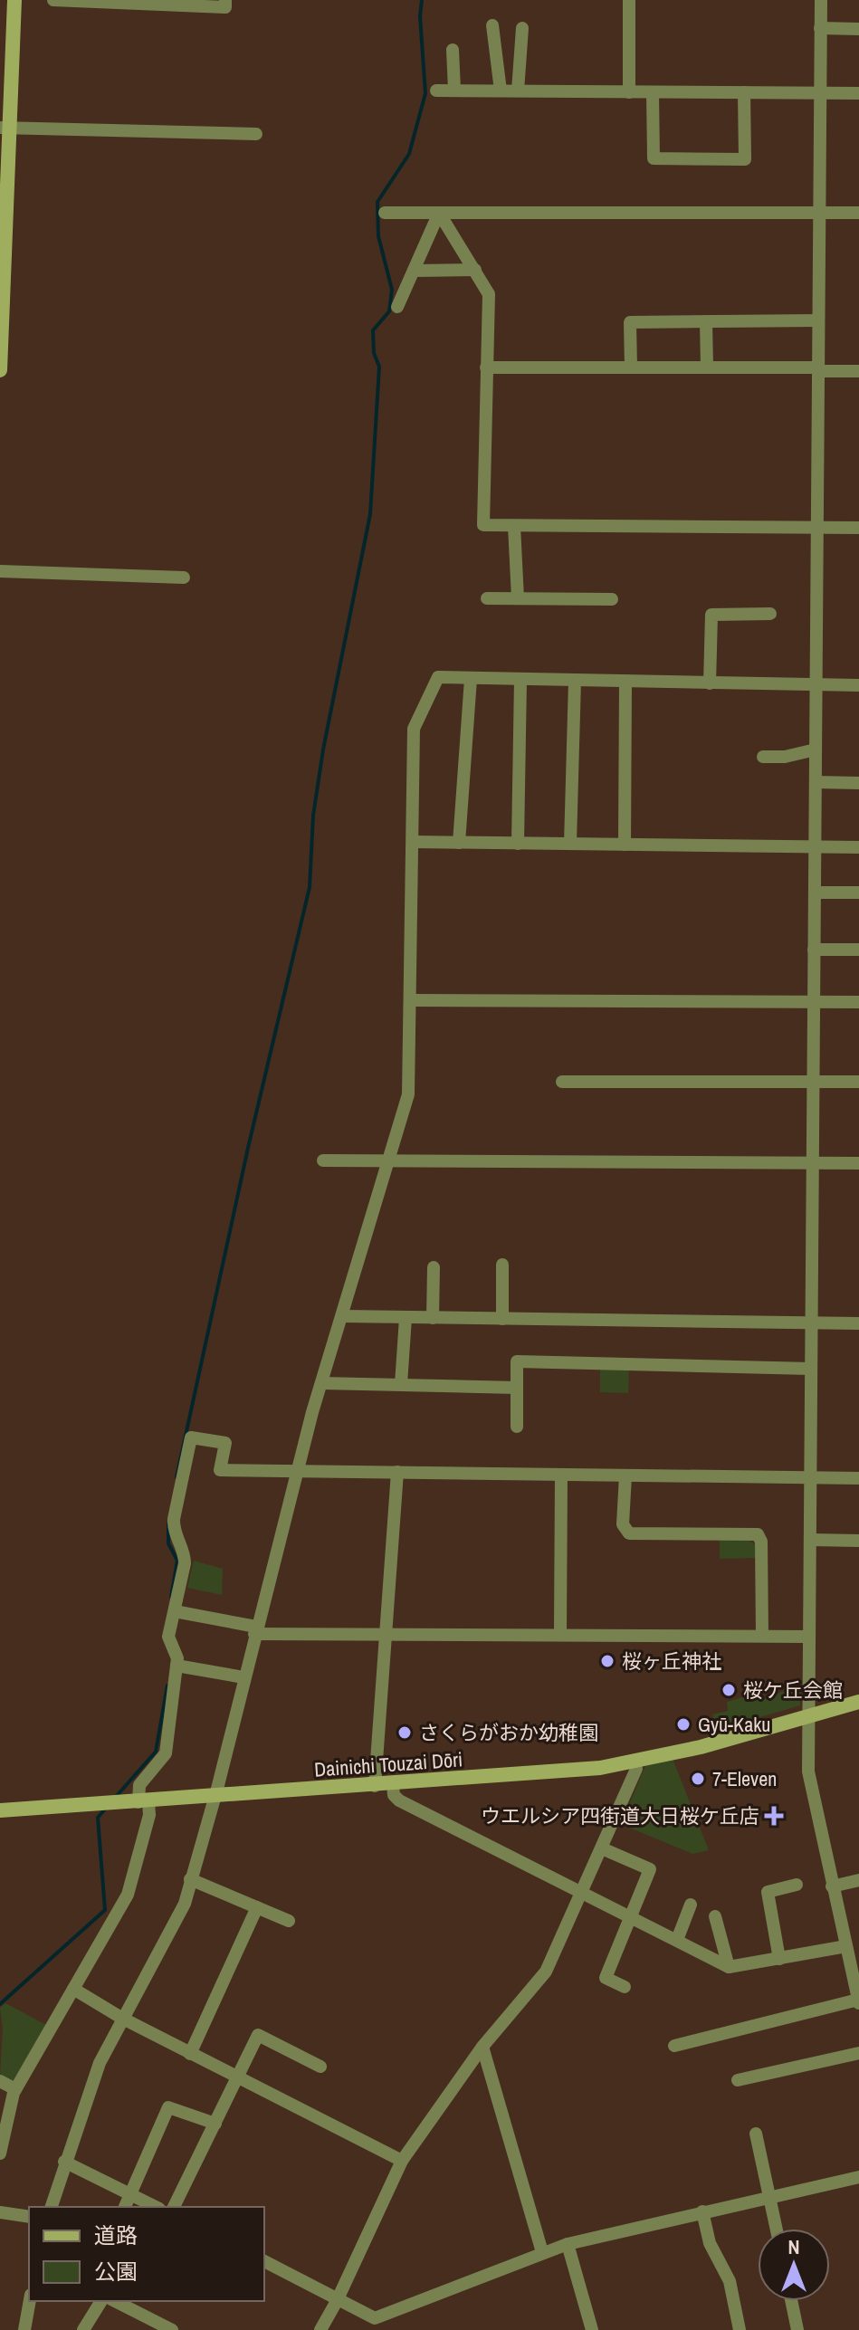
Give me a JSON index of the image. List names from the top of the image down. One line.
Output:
{"streets":{"street":["Dainichi Touzai Dōri"]},"places":{"other":["桜ヶ丘神社","桜ケ丘会館","Gyū-Kaku","さくらがおか幼稚園","7-Eleven"],"health":["ウエルシア四街道大日桜ケ丘店"]},"legend":["道路","公園"],"north":"top"}
